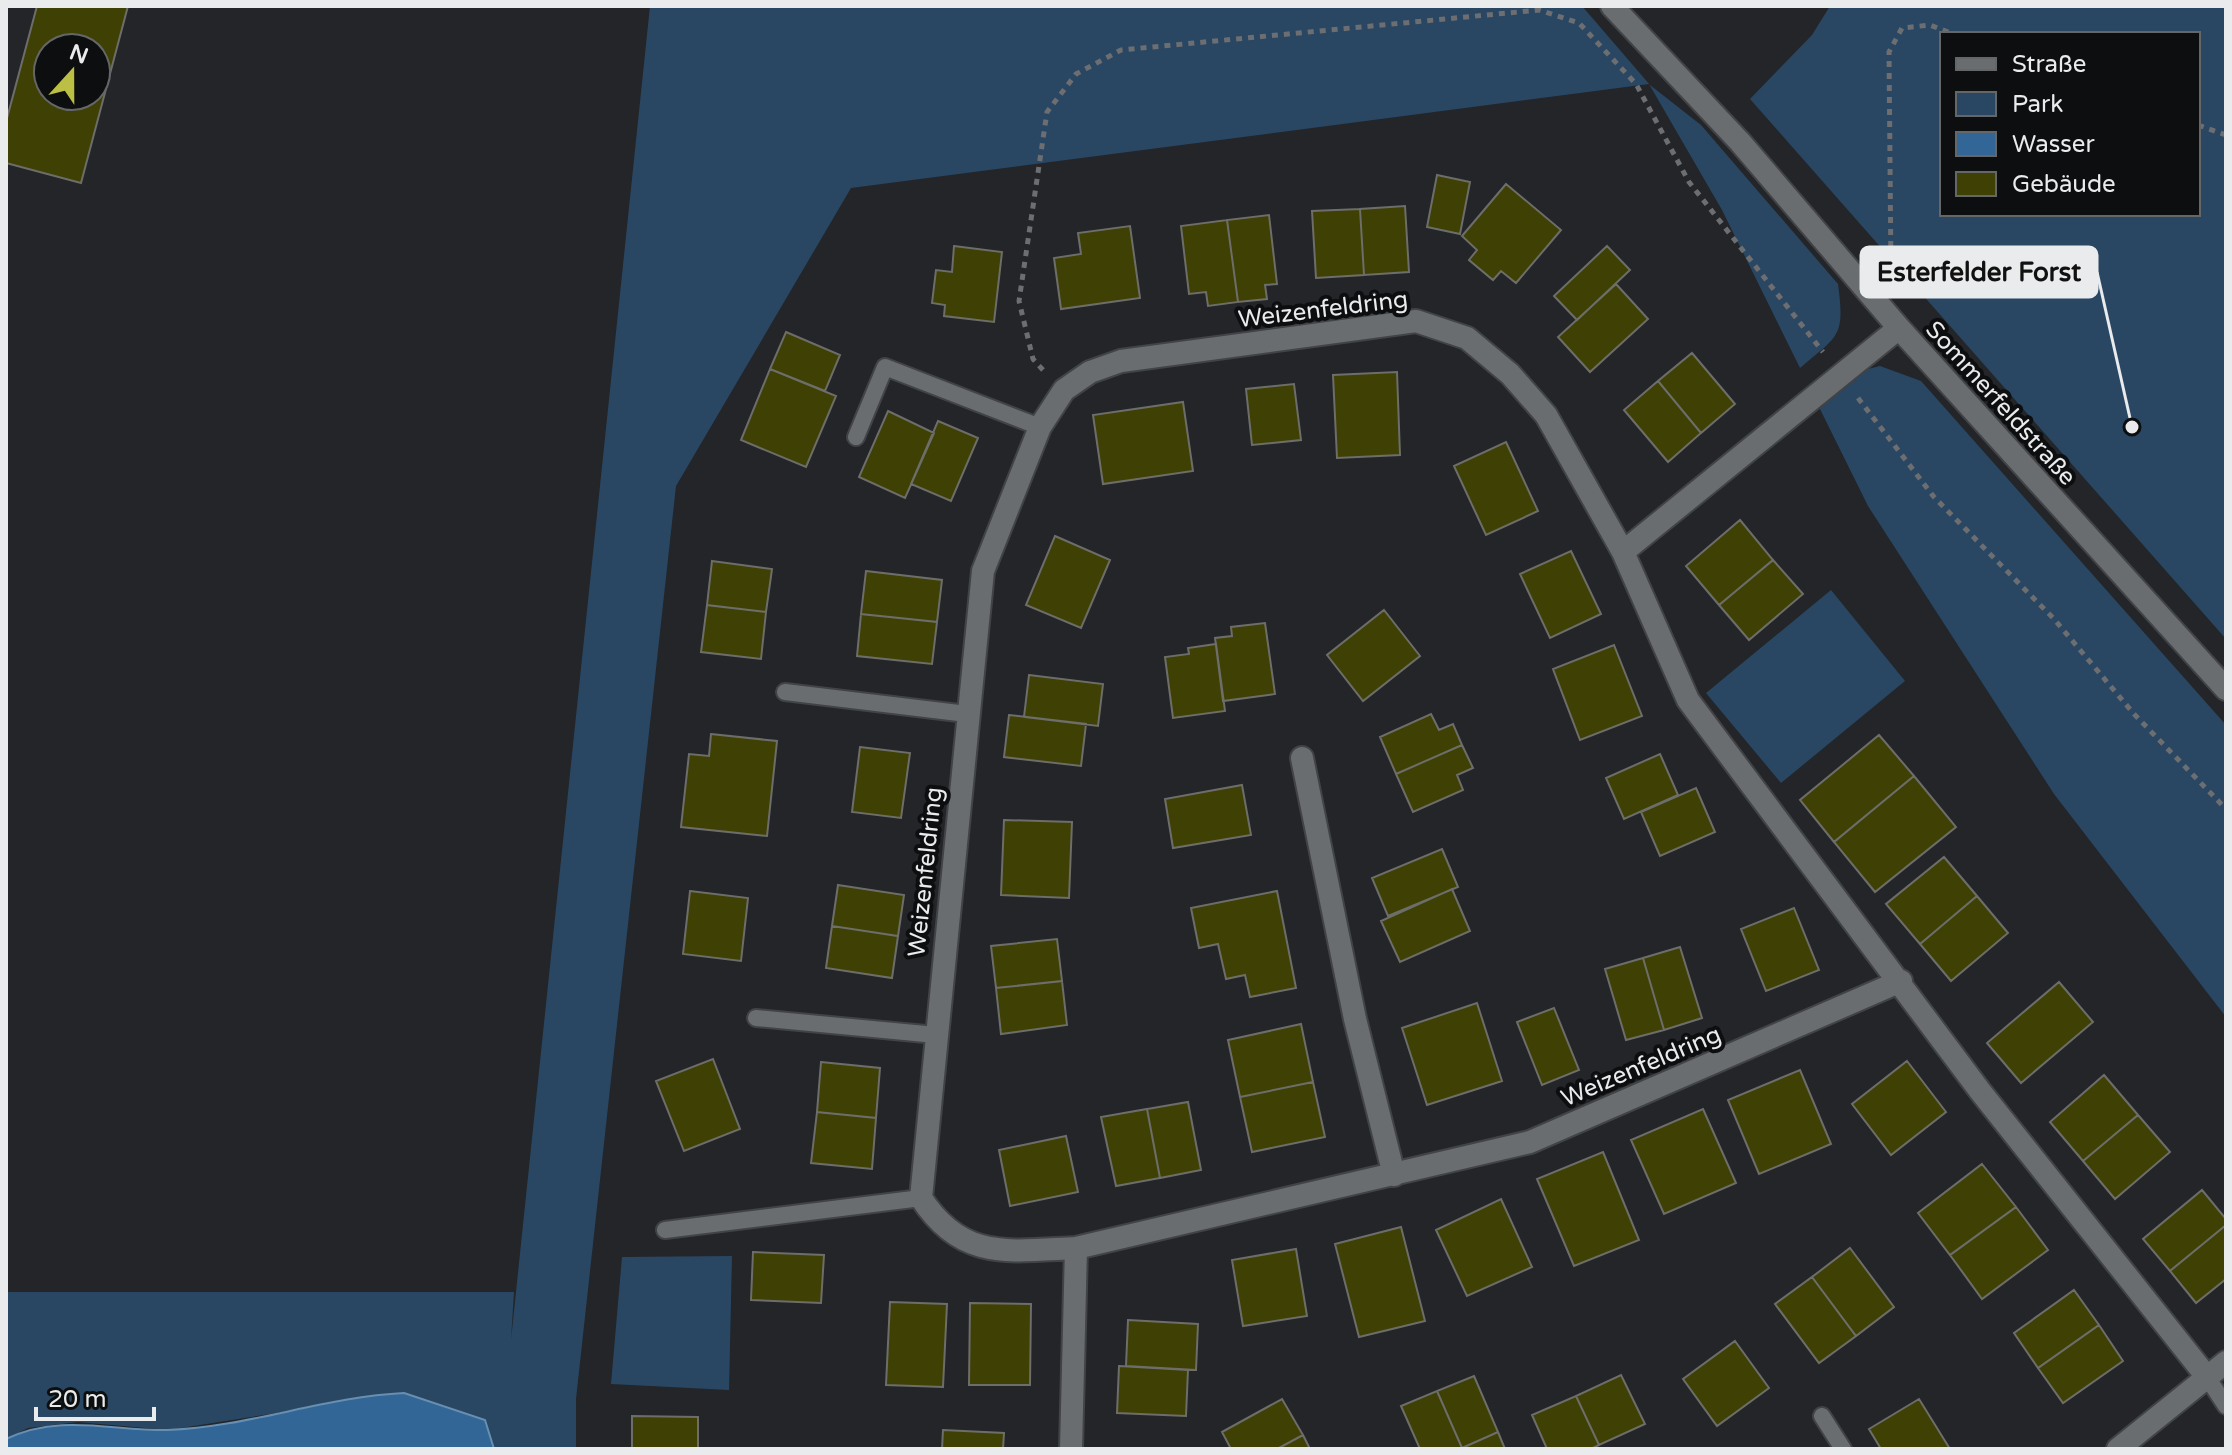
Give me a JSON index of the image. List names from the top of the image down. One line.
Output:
{"streets":{"street":["Weizenfeldring","Sommerfeldstraße"]},"places":["Esterfelder Forst"],"legend":["Straße","Park","Wasser","Gebäude"],"scale_bar":"20 m","north":"top"}
